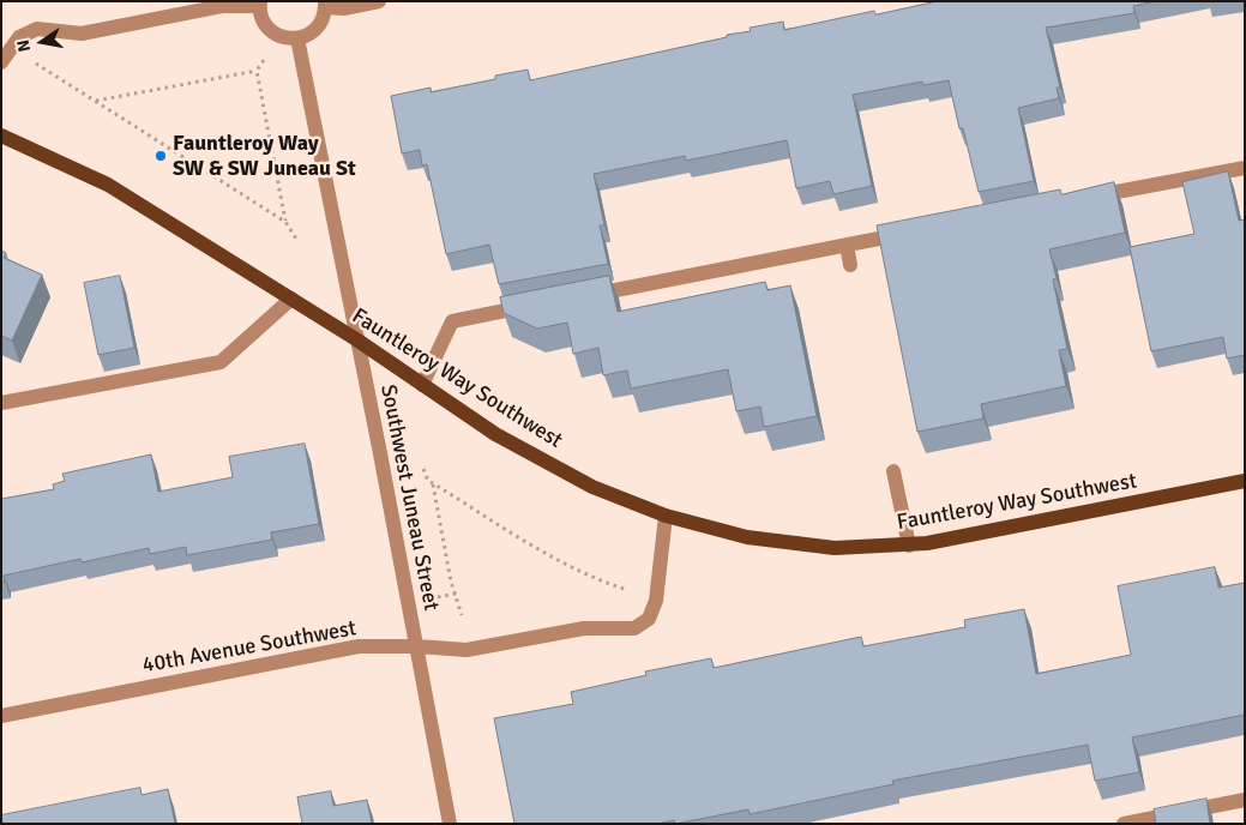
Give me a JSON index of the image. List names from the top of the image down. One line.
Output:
{"streets":{"main road":["Fauntleroy Way Southwest"],"street":["Southwest Juneau Street","40th Avenue Southwest"]},"crossings":[["Fauntleroy Way Southwest","Southwest Juneau Street"],["Fauntleroy Way Southwest","40th Avenue Southwest"],["Southwest Juneau Street","40th Avenue Southwest"]],"places":["Fauntleroy Way SW & SW Juneau St"],"north":"left"}
